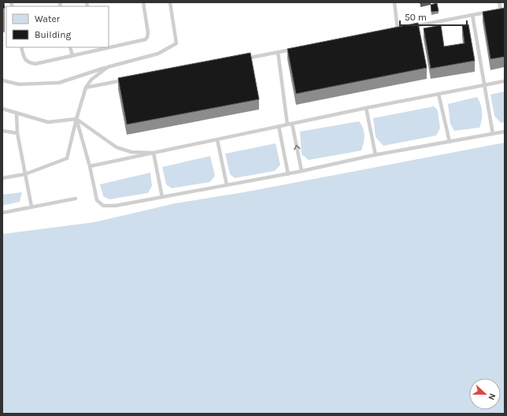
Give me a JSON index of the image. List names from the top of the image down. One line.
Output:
{"legend":["Water","Building"],"scale_bar":"50 m","north":"right"}
